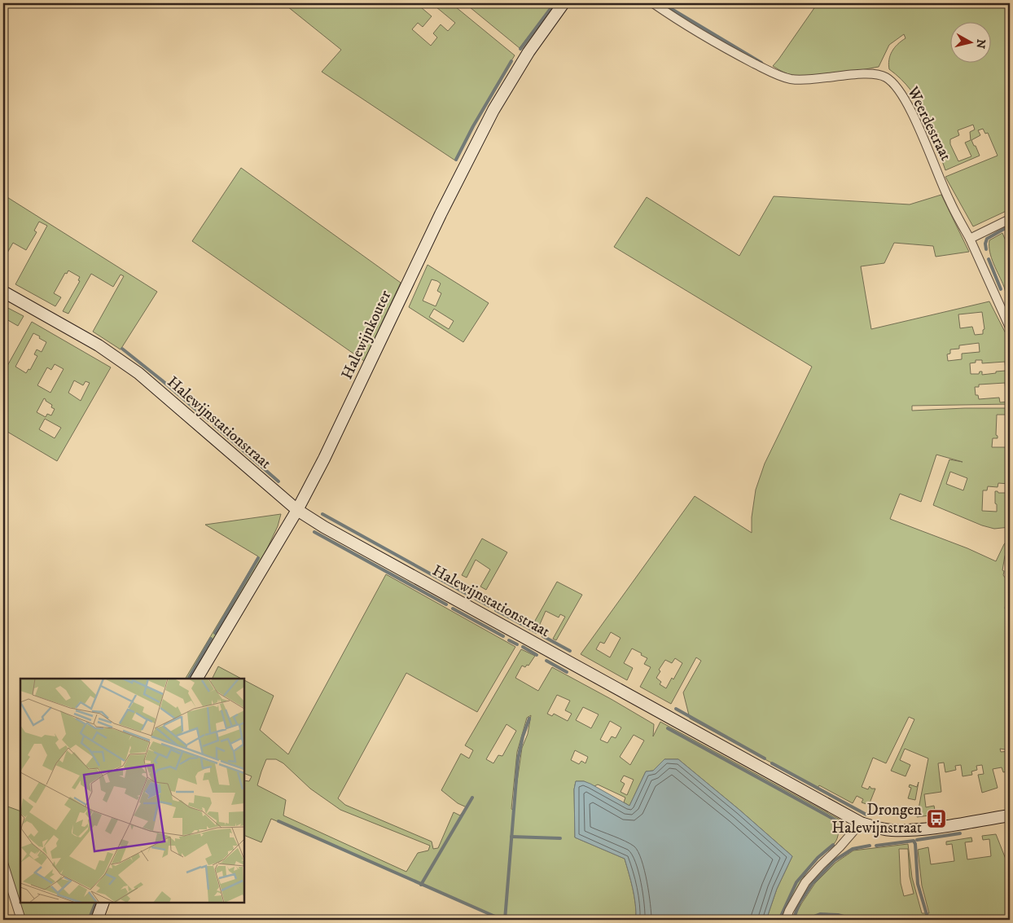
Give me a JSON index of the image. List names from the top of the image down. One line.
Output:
{"streets":{"street":["Weerdestraat","Halewijnkouter","Halewijnstationstraat"]},"crossings":[["Halewijnkouter","Halewijnstationstraat"]],"places":{"bus stop":["Drongen Halewijnstraat"]},"north":"right"}
